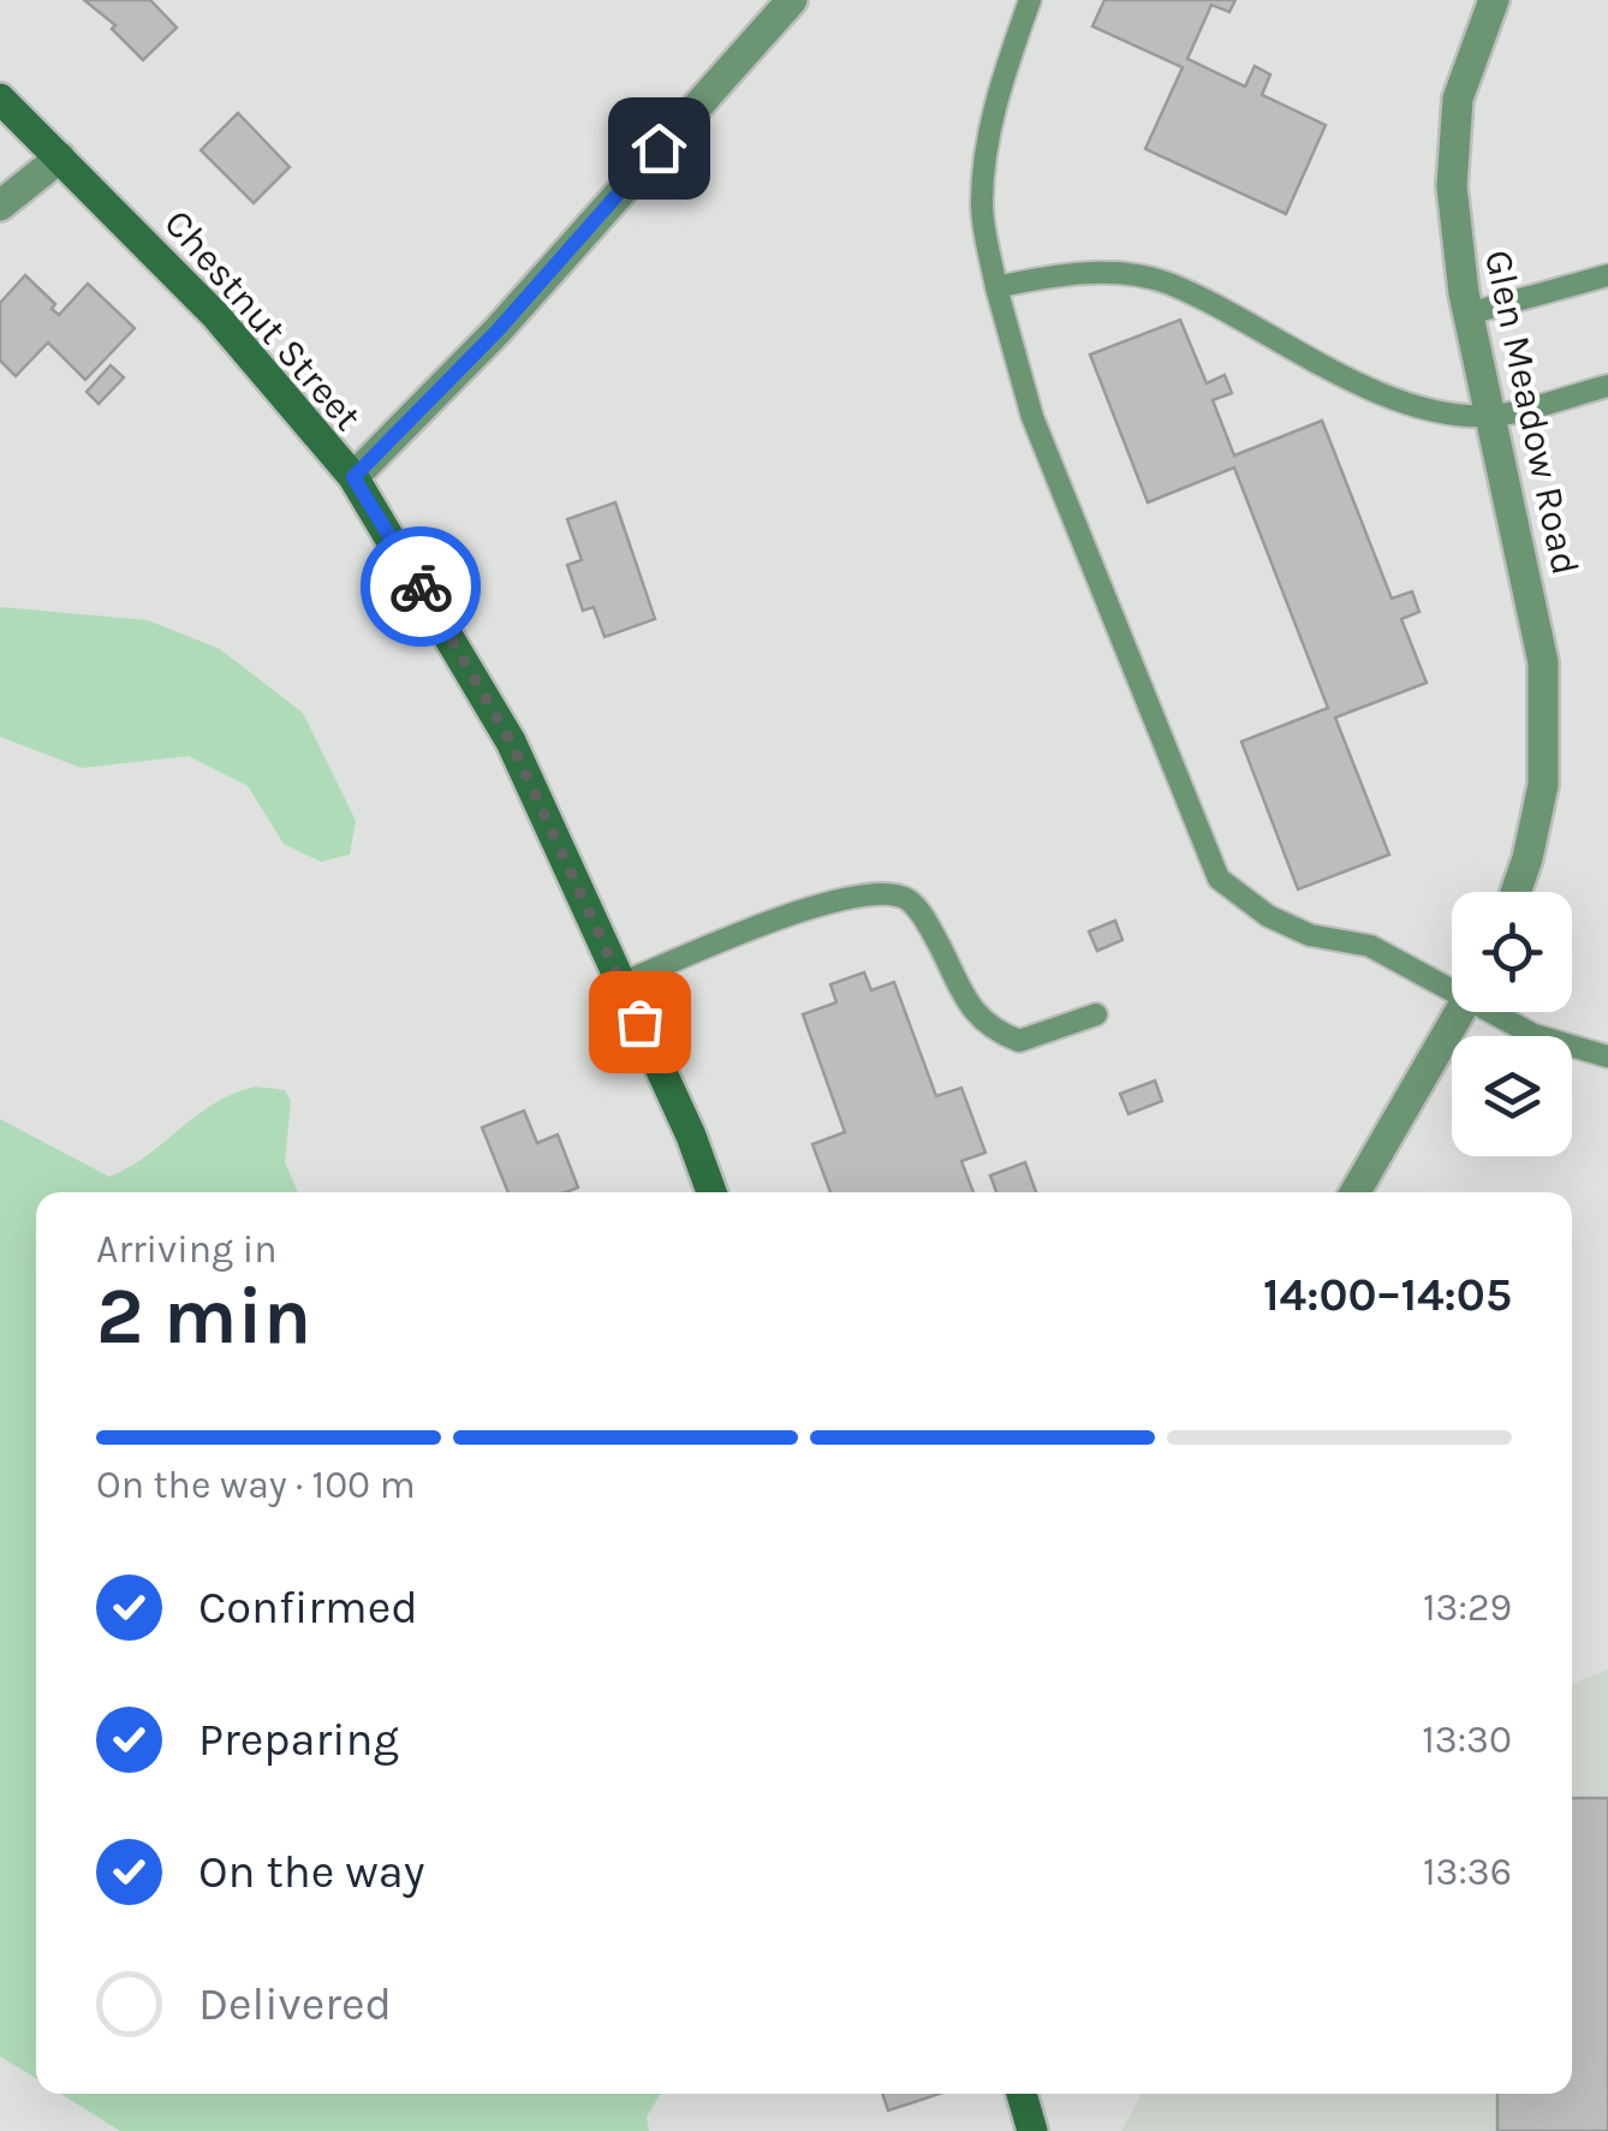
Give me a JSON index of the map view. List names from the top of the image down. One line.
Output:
{"streets":{"main road":["Chestnut Street"],"street":["Glen Meadow Road"]},"page":{"heading":["2 min","Arriving in","14:00–14:05"],"bar":"On the way · 100 m","list":[["Confirmed","13:29"],["Preparing","13:30"],["On the way","13:36"],"Delivered"]}}
